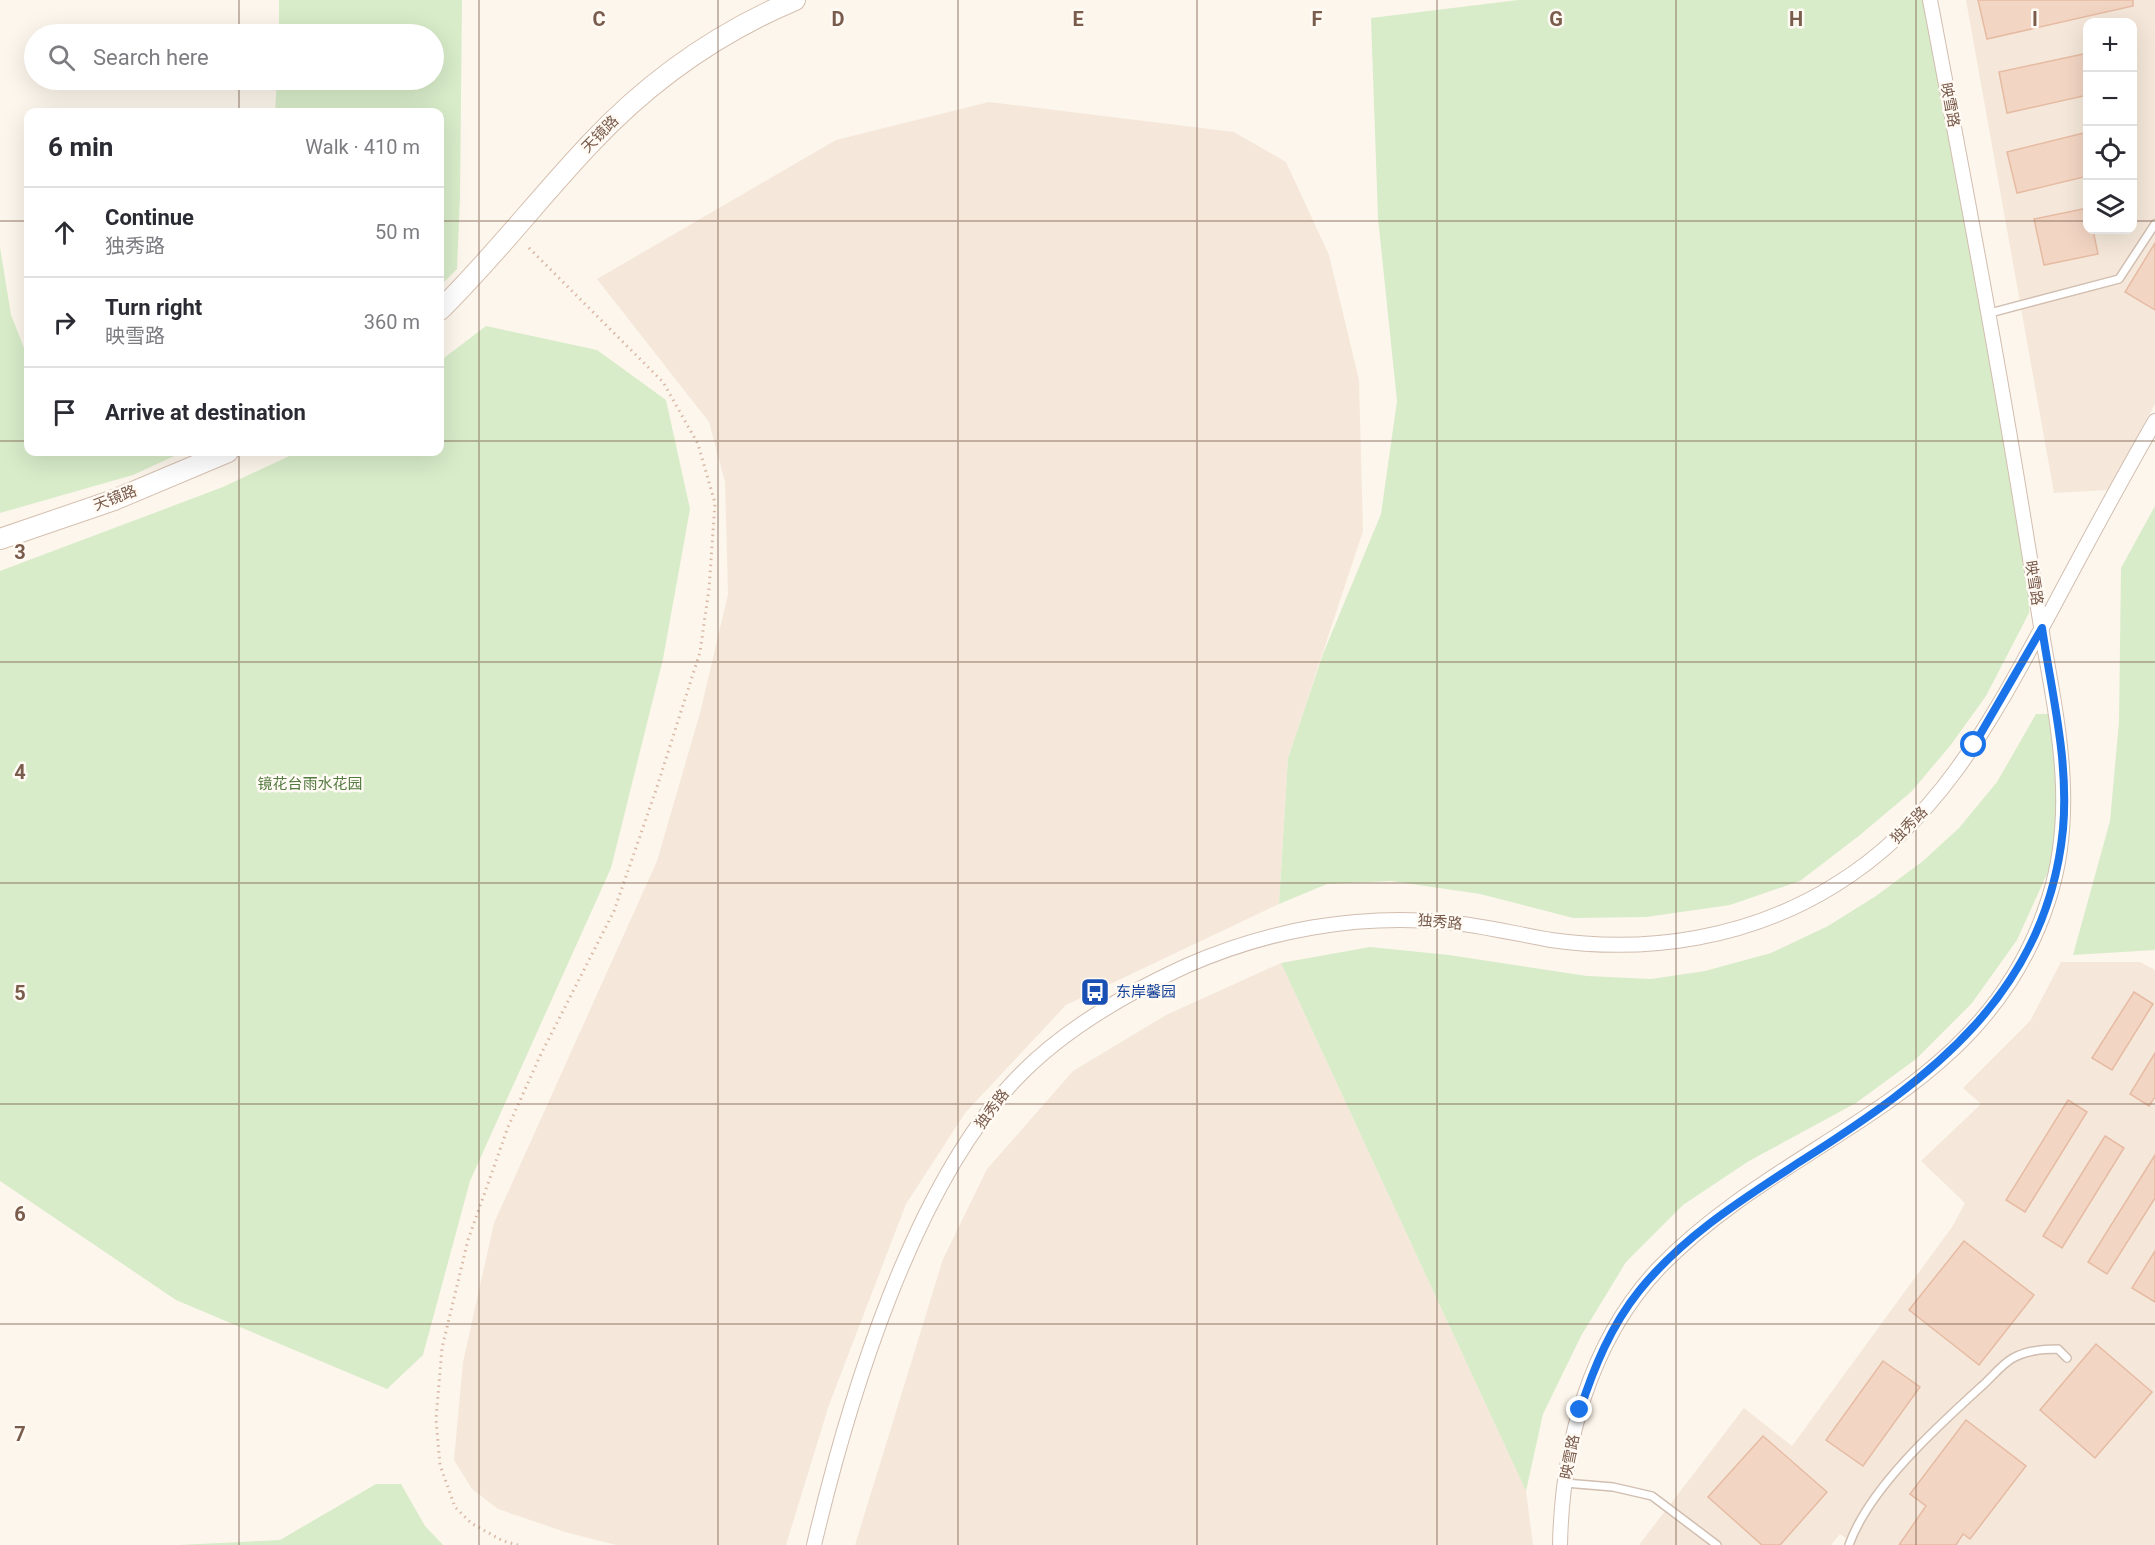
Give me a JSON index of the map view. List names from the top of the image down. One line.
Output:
{"streets":{"street":["映雪路","天镜路","独秀路"]},"crossings":[["映雪路","独秀路"]],"parks":["镜花台雨水花园"],"places":{"bus stop":["东岸馨园"]},"page":{"map_buttons":["+","−"],"search":"Search here","heading":["6 min","Walk · 410 m"],"list":[["Continue","独秀路","50 m"],["Turn right","映雪路","360 m"],"Arrive at destination"]},"grid":{"columns":["C","D","E","F","G","H","I"],"rows":["3","4","5","6","7"]}}
